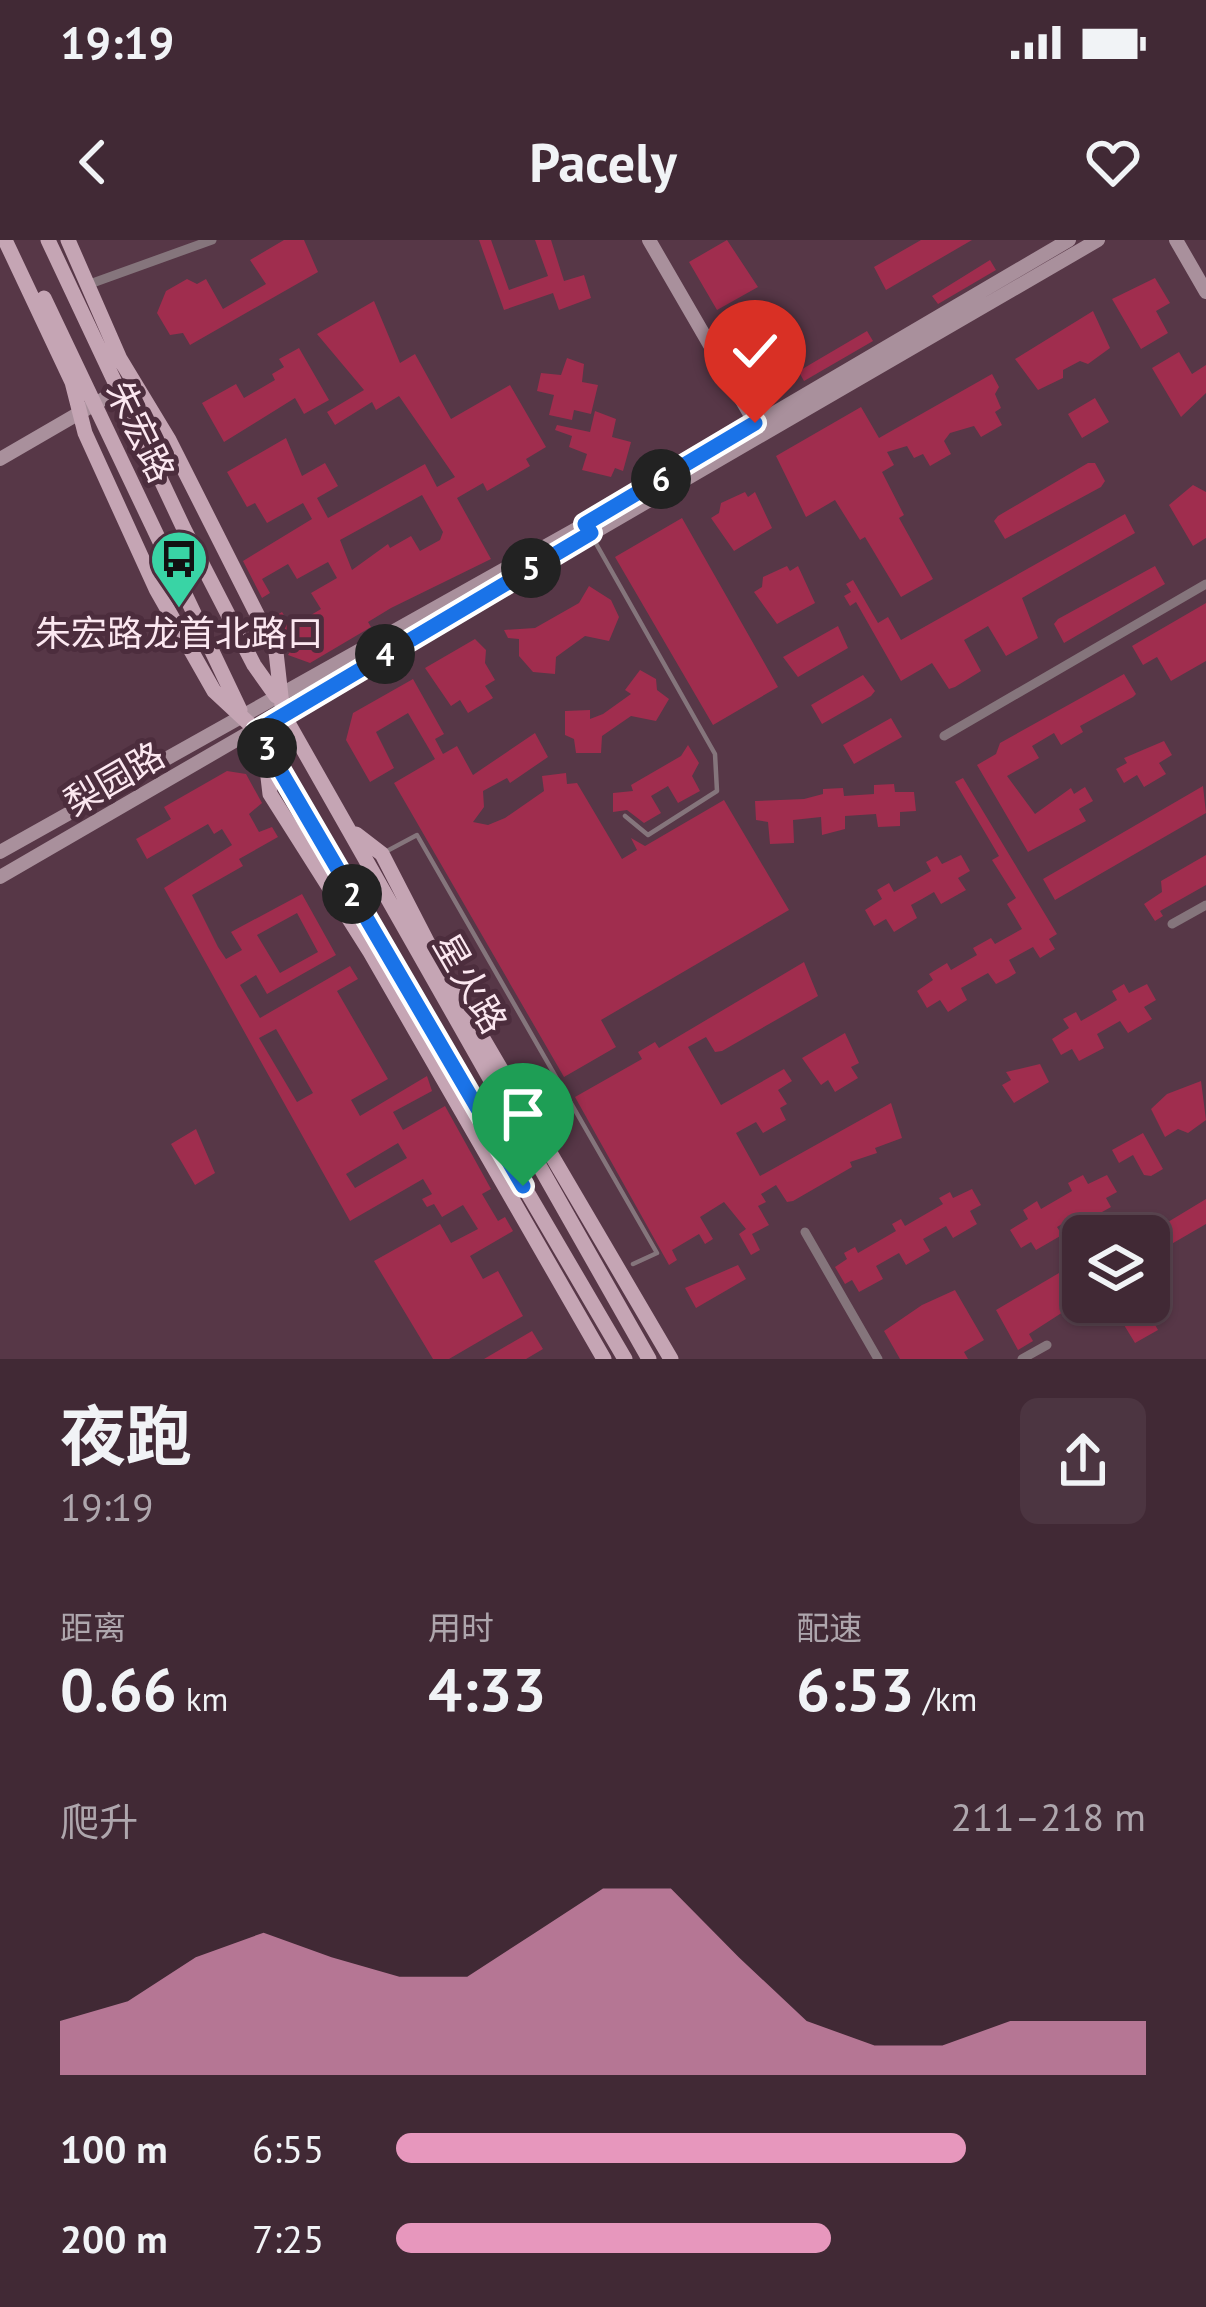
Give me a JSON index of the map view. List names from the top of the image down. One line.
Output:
{"streets":{"main road":["朱宏路","星火路"],"street":["梨园路"]},"crossings":[["朱宏路","梨园路"],["朱宏路","星火路"],["梨园路","星火路"]],"places":{"bus stop":["朱宏路龙首北路口"]},"page":{"status":"19:19","header":"Pacely","pins":["6","5","4","3","2"],"heading":["夜跑","19:19"],"stats":[["距离","0.66 km"],["用时","4:33"],["配速","6:53 /km"]],"chart":["爬升","211–218 m"],"list":[{"name":"100 m","note":"6:55"},{"name":"200 m","note":"7:25"}]}}
